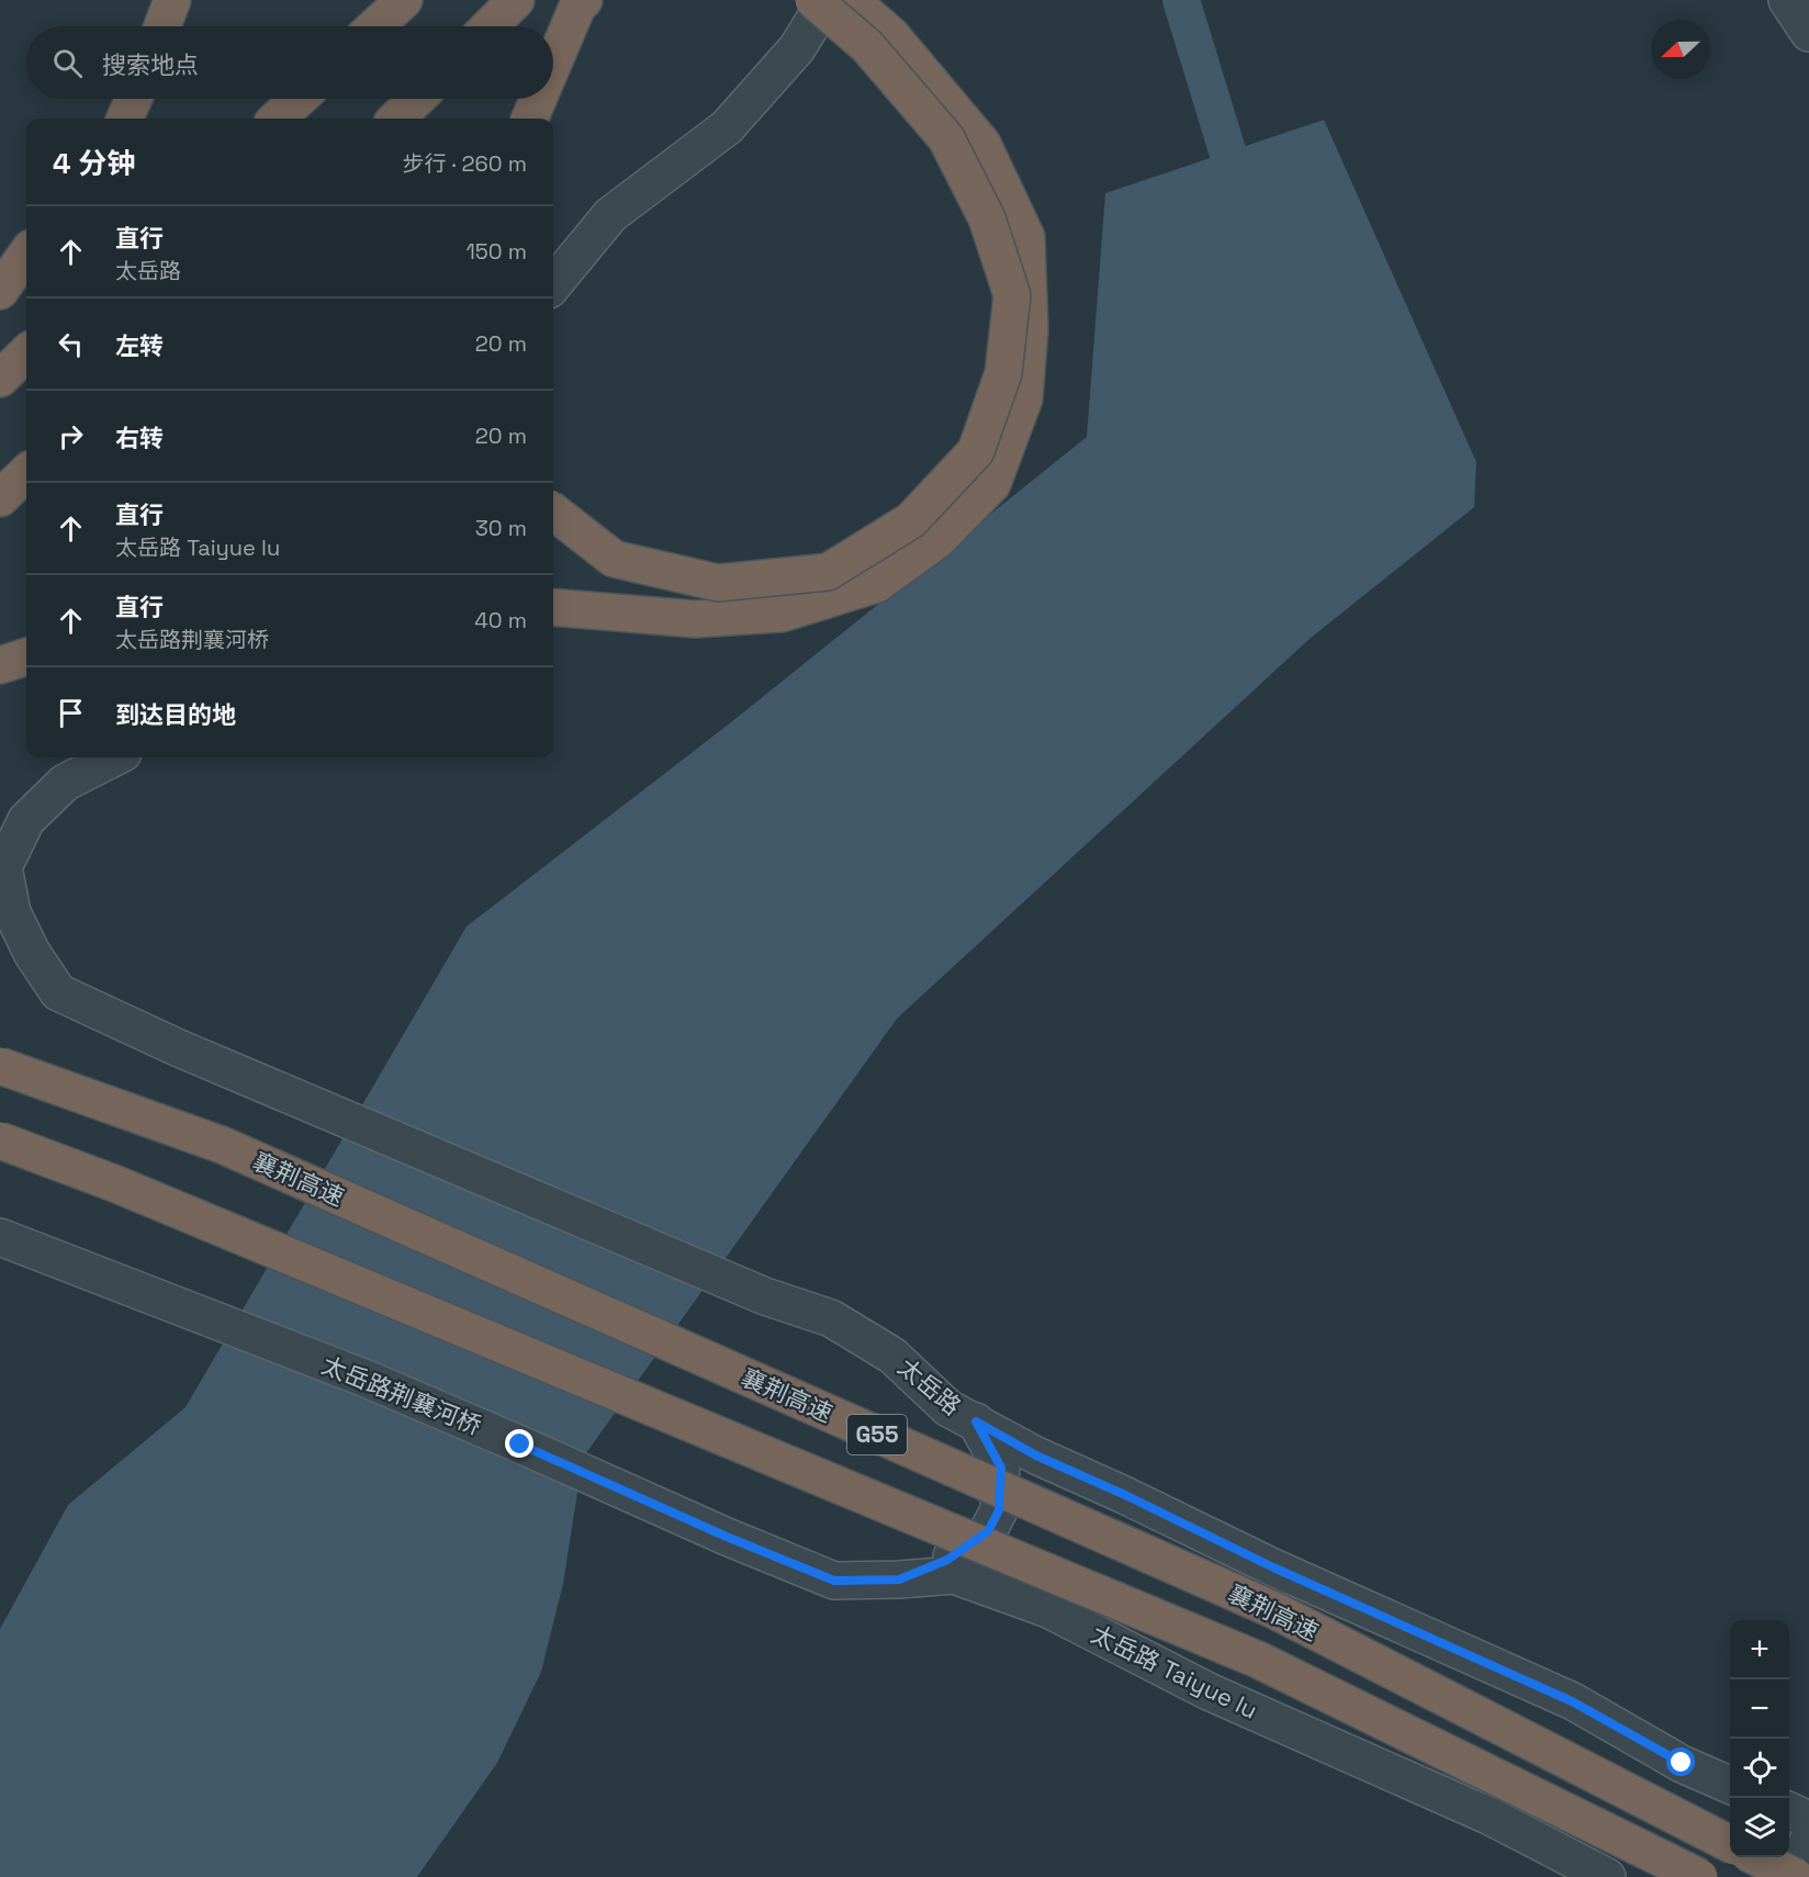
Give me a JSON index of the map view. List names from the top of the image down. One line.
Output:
{"streets":{"highway":["襄荆高速","G55"],"street":["太岳路","太岳路荆襄河桥","太岳路 Taiyue lu"]},"crossings":[["太岳路荆襄河桥","太岳路 Taiyue lu"]],"north":"left","page":{"search":"搜索地点","heading":["4 分钟","步行 · 260 m"],"list":[["直行","太岳路","150 m"],["左转","20 m"],["右转","20 m"],["直行","太岳路 Taiyue lu","30 m"],["直行","太岳路荆襄河桥","40 m"],"到达目的地"],"map_buttons":["+","−"]}}
